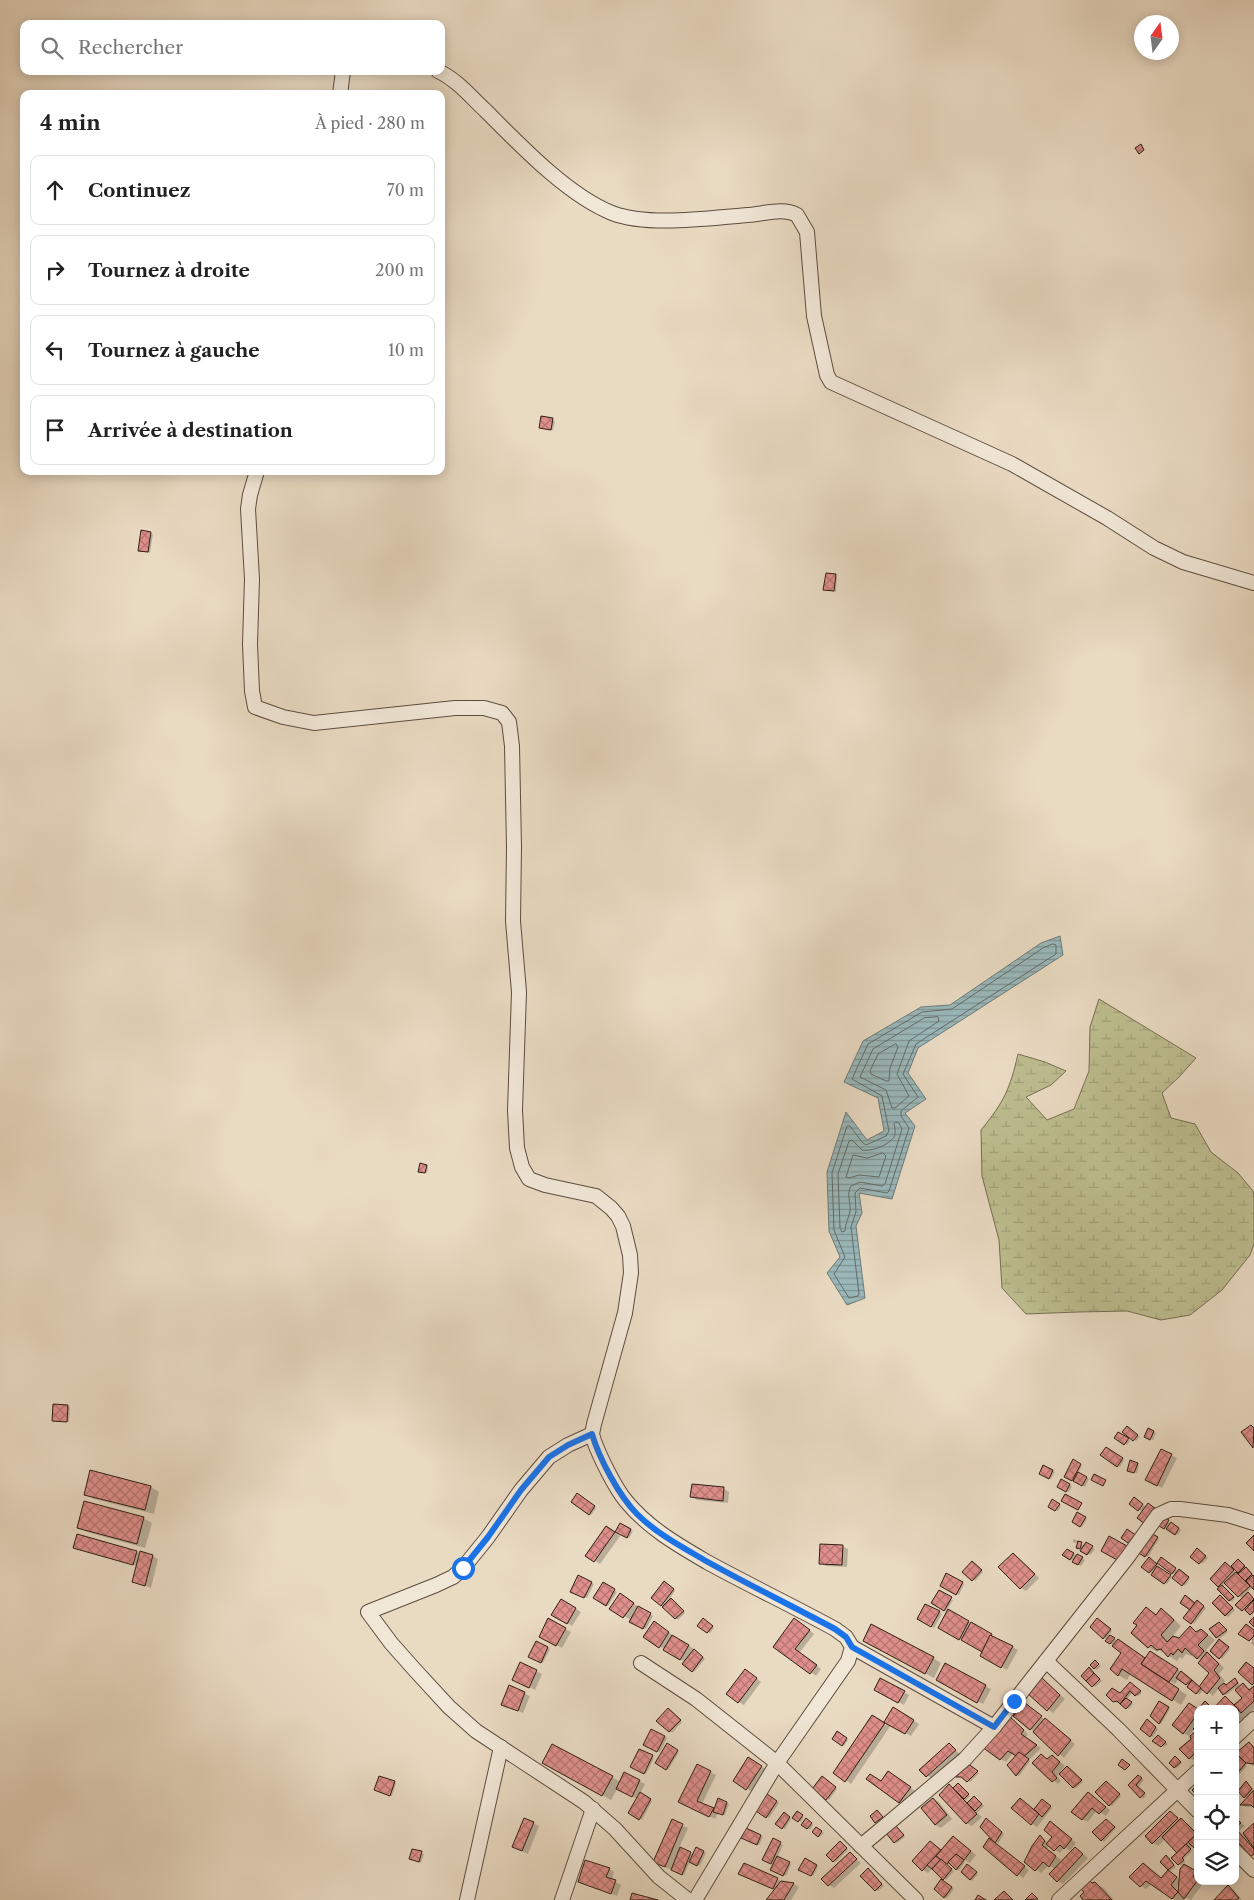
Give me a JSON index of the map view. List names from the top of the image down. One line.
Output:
{"north":"top","page":{"search":"Rechercher","heading":["4 min","À pied · 280 m"],"list":[["Continuez","70 m"],["Tournez à droite","200 m"],["Tournez à gauche","10 m"],"Arrivée à destination"],"map_buttons":["+","−"]}}
